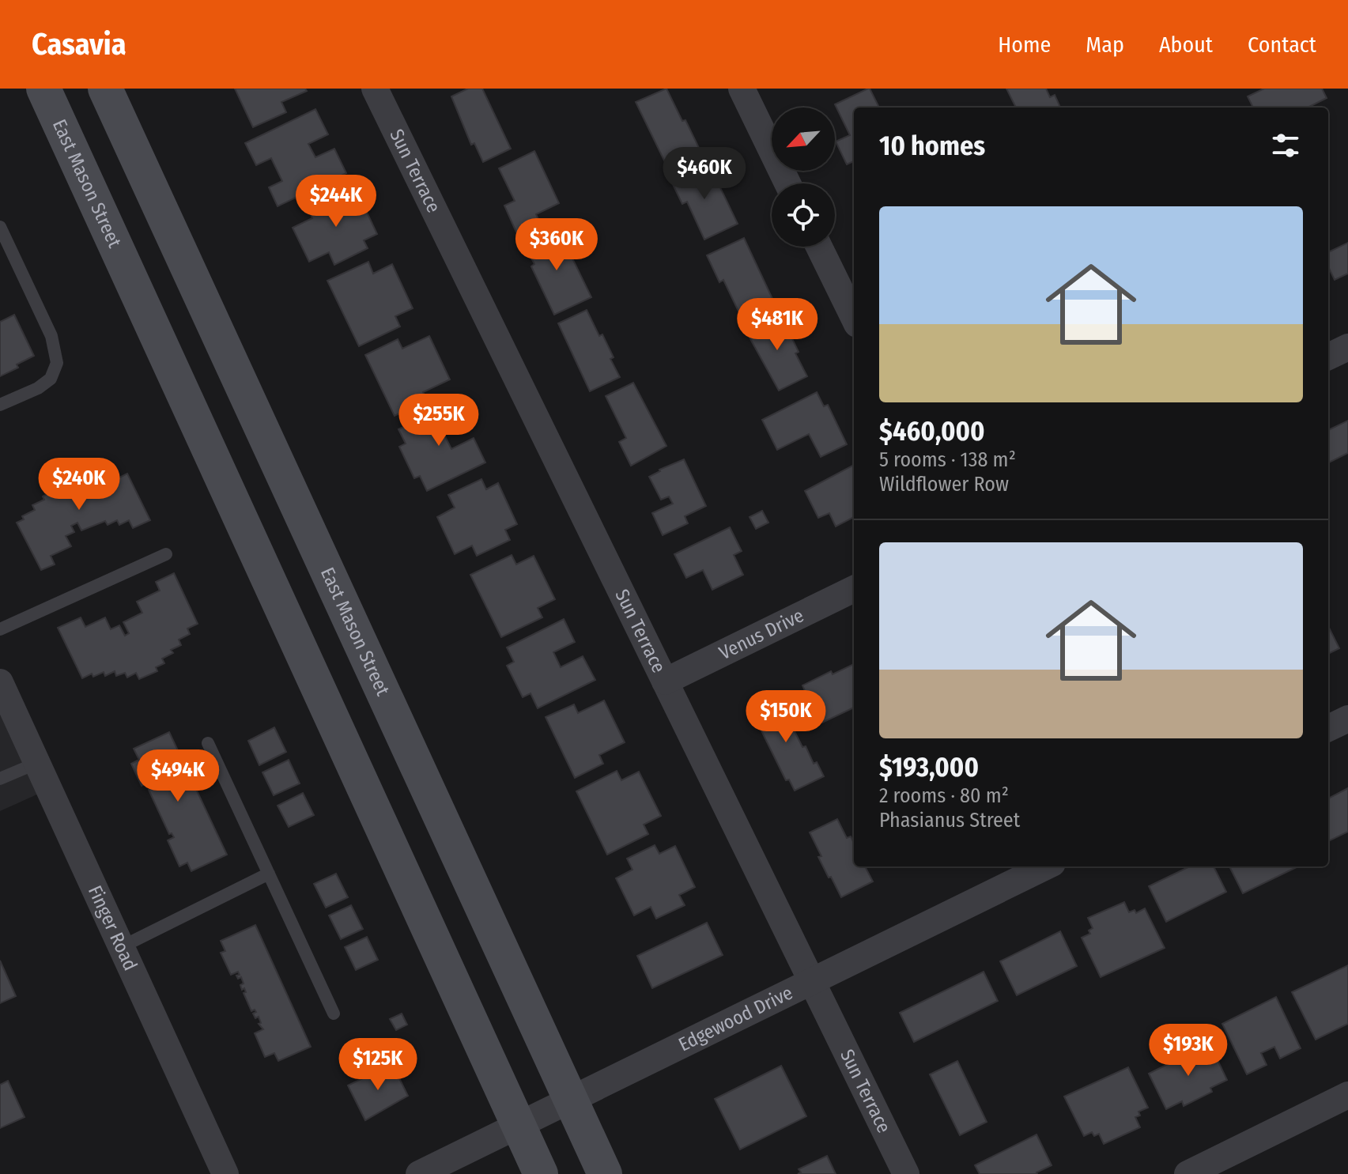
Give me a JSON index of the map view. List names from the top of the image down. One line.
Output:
{"streets":{"main road":["East Mason Street"],"street":["Sun Terrace","Venus Drive","Finger Road","Edgewood Drive"]},"crossings":[["Sun Terrace","Venus Drive"],["Sun Terrace","Edgewood Drive"],["East Mason Street","Edgewood Drive"]],"north":"bottom left","page":{"header":"Casavia","nav":["Home","Map","About","Contact"],"heading":"10 homes","price":["$460K","$244K","$360K","$481K","$255K","$240K","$150K","$494K","$193K","$125K"],"list":[{"name":"$460,000","note":"5 rooms · 138 m² · Wildflower Row"},{"name":"$193,000","note":"2 rooms · 80 m² · Phasianus Street"}]}}
